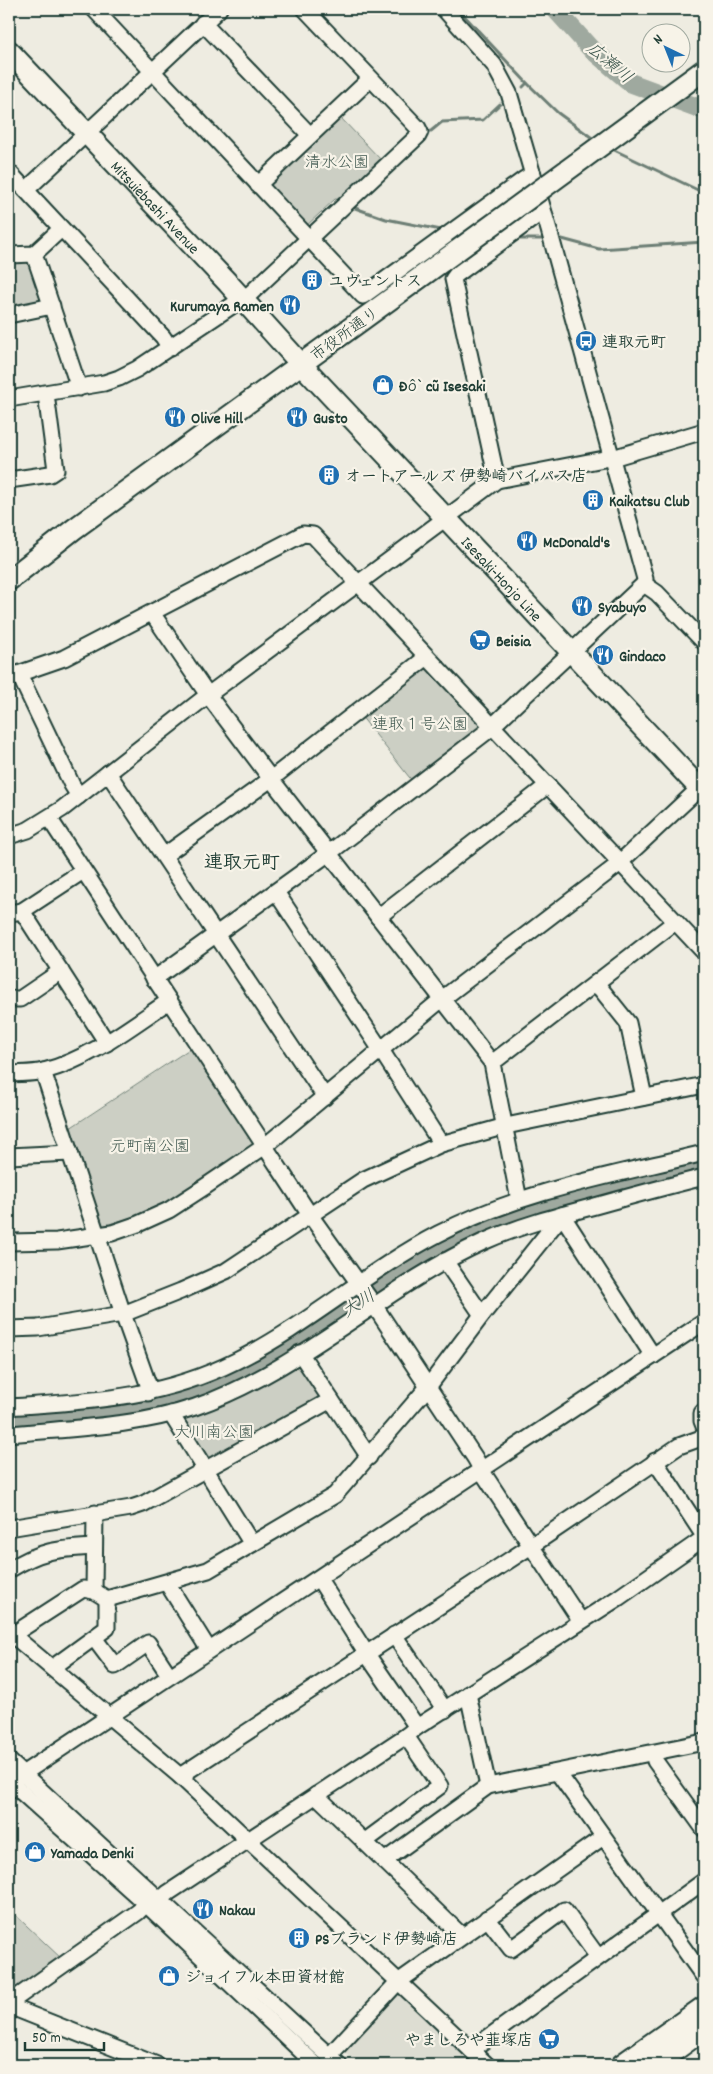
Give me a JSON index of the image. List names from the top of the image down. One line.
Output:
{"streets":{"main road":["Mitsuiebashi Avenue","市役所通り","Isesaki-Honjo Line"]},"crossings":[["Mitsuiebashi Avenue","市役所通り"],["Mitsuiebashi Avenue","Isesaki-Honjo Line"],["市役所通り","Isesaki-Honjo Line"]],"districts":["連取元町"],"water":["広瀬川","大川"],"parks":["清水公園","連取１号公園","元町南公園","大川南公園"],"places":{"building":["ユヴェントス","オートアールズ 伊勢崎バイパス店","Kaikatsu Club","PSブランド伊勢崎店"],"restaurant":["Kurumaya Ramen","Olive Hill","Gusto","McDonald's","Syabuyo","Gindaco","Nakau"],"bus stop":["連取元町"],"shop":["Đồ cũ Isesaki","Yamada Denki","ジョイフル本田資材館"],"supermarket":["Beisia","やましろや韮塚店"]},"scale_bar":"50 m","north":"top left"}
